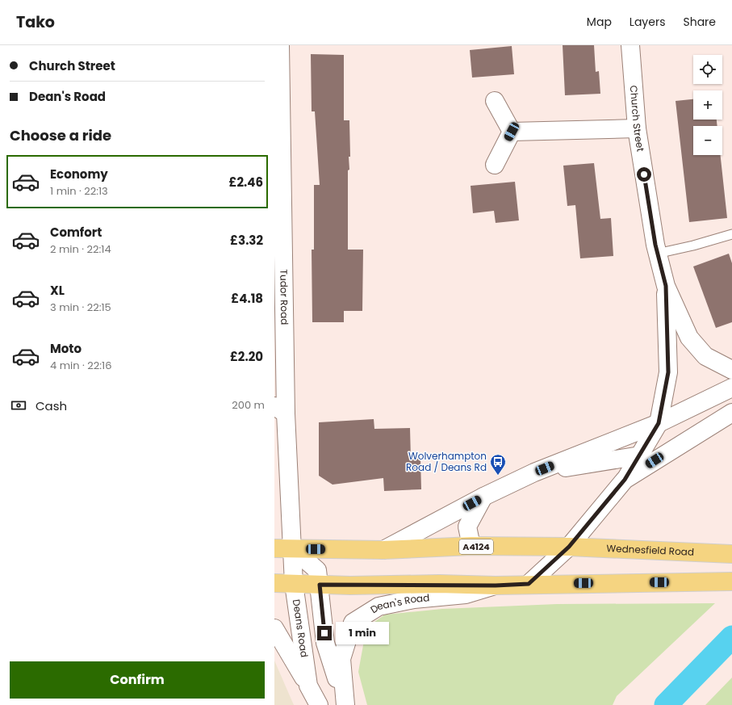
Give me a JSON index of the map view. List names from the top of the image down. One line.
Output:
{"streets":{"main road":["A4124","Wednesfield Road"],"street":["Church Street","Tudor Road","Dean's Road","Deans Road"]},"crossings":[["Tudor Road","A4124"],["Tudor Road","Dean's Road"],["Tudor Road","Deans Road"],["A4124","Wednesfield Road"],["A4124","Dean's Road"],["A4124","Deans Road"],["Dean's Road","Deans Road"]],"places":{"bus stop":["Wolverhampton Road / Deans Rd"]},"page":{"header":"Tako","nav":["Map","Layers","Share"],"banner":["Church Street","Dean's Road"],"map_buttons":["+","−"],"heading":"Choose a ride","list":[{"name":"Economy","note":"1 min · 22:13","value":"£2.46"},{"name":"Comfort","note":"2 min · 22:14","value":"£3.32"},{"name":"XL","note":"3 min · 22:15","value":"£4.18"},{"name":"Moto","note":"4 min · 22:16","value":"£2.20"}],"pay":["Cash","200 m"],"bubble":"1 min","buttons":"Confirm"}}
